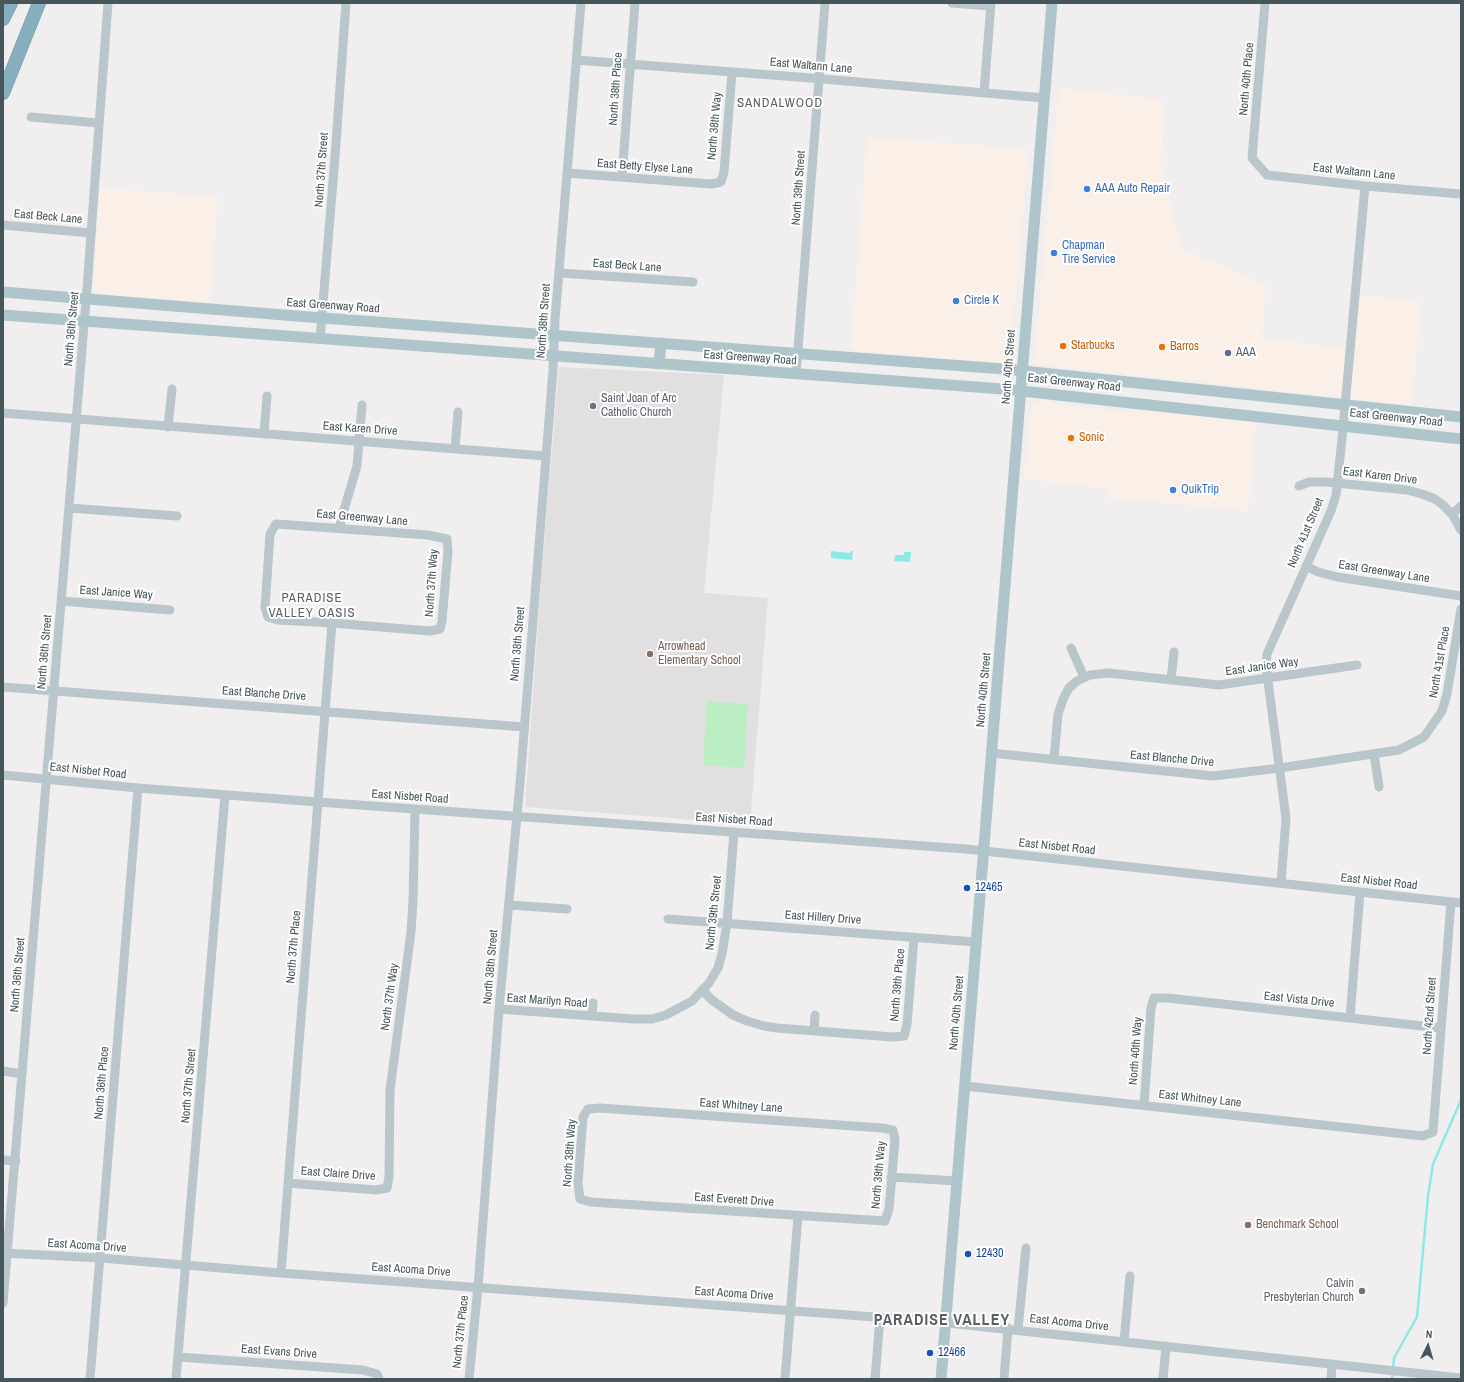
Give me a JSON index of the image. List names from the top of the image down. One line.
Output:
{"streets":{"main road":["East Greenway Road","North 40th Street"],"street":["East Waltann Lane","North 40th Place","North 38th Place","North 38th Way","East Betty Elyse Lane","North 37th Street","North 39th Street","East Beck Lane","North 38th Street","North 36th Street","East Karen Drive","East Greenway Lane","North 41st Street","North 37th Way","East Janice Way","North 41st Place","East Blanche Drive","East Nisbet Road","East Hillery Drive","North 37th Place","North 39th Place","East Vista Drive","East Marilyn Road","North 42nd Street","North 40th Way","North 36th Place","East Whitney Lane","East Claire Drive","North 39th Way","East Everett Drive","East Acoma Drive","East Evans Drive"]},"crossings":[["East Waltann Lane","North 40th Place"],["East Waltann Lane","North 38th Place"],["East Waltann Lane","North 38th Way"],["East Waltann Lane","North 39th Street"],["East Waltann Lane","North 38th Street"],["East Waltann Lane","North 40th Street"],["East Waltann Lane","North 41st Street"],["North 38th Place","East Betty Elyse Lane"],["North 38th Way","East Betty Elyse Lane"],["North 38th Way","East Whitney Lane"],["North 38th Way","East Everett Drive"],["East Betty Elyse Lane","North 38th Street"],["North 37th Street","East Greenway Road"],["North 37th Street","East Nisbet Road"],["North 37th Street","East Acoma Drive"],["North 37th Street","East Evans Drive"],["North 39th Street","East Greenway Road"],["North 39th Street","East Nisbet Road"],["North 39th Street","East Hillery Drive"],["North 39th Street","East Marilyn Road"],["East Beck Lane","North 38th Street"],["East Beck Lane","North 36th Street"],["East Greenway Road","North 38th Street"],["East Greenway Road","North 36th Street"],["East Greenway Road","North 40th Street"],["East Greenway Road","North 41st Street"],["North 38th Street","East Karen Drive"],["North 38th Street","East Blanche Drive"],["North 38th Street","East Nisbet Road"],["North 38th Street","North 37th Place"],["North 38th Street","East Marilyn Road"],["North 38th Street","East Acoma Drive"],["North 36th Street","East Karen Drive"],["North 36th Street","East Janice Way"],["North 36th Street","East Blanche Drive"],["North 36th Street","East Nisbet Road"],["North 36th Street","East Acoma Drive"],["North 40th Street","East Blanche Drive"],["North 40th Street","East Nisbet Road"],["North 40th Street","East Hillery Drive"],["North 40th Street","East Whitney Lane"],["North 40th Street","East Acoma Drive"],["East Karen Drive","North 41st Street"],["East Greenway Lane","North 41st Street"],["East Greenway Lane","North 37th Way"],["East Greenway Lane","North 37th Place"],["North 41st Street","East Janice Way"],["North 41st Street","East Blanche Drive"],["North 41st Street","East Nisbet Road"],["North 37th Way","East Nisbet Road"],["North 37th Way","North 37th Place"],["North 37th Way","East Claire Drive"],["North 41st Place","East Blanche Drive"],["East Blanche Drive","North 37th Place"],["East Nisbet Road","North 37th Place"],["East Nisbet Road","North 42nd Street"],["East Nisbet Road","North 36th Place"],["East Hillery Drive","North 39th Place"],["North 37th Place","East Claire Drive"],["North 37th Place","East Acoma Drive"],["East Vista Drive","North 42nd Street"],["East Vista Drive","North 40th Way"],["North 42nd Street","East Whitney Lane"],["North 40th Way","East Whitney Lane"],["North 36th Place","East Acoma Drive"],["East Whitney Lane","North 39th Way"],["North 39th Way","East Everett Drive"]],"districts":["SANDALWOOD","PARADISE VALLEY OASIS","PARADISE VALLEY"],"places":["AAA Auto Repair","Chapman Tire Service","Circle K","Starbucks","Barros","AAA","Saint Joan of Arc Catholic Church","Sonic","QuikTrip","Arrowhead Elementary School","12465","Benchmark School","12430","Calvin Presbyterian Church","12466"],"north":"top"}
